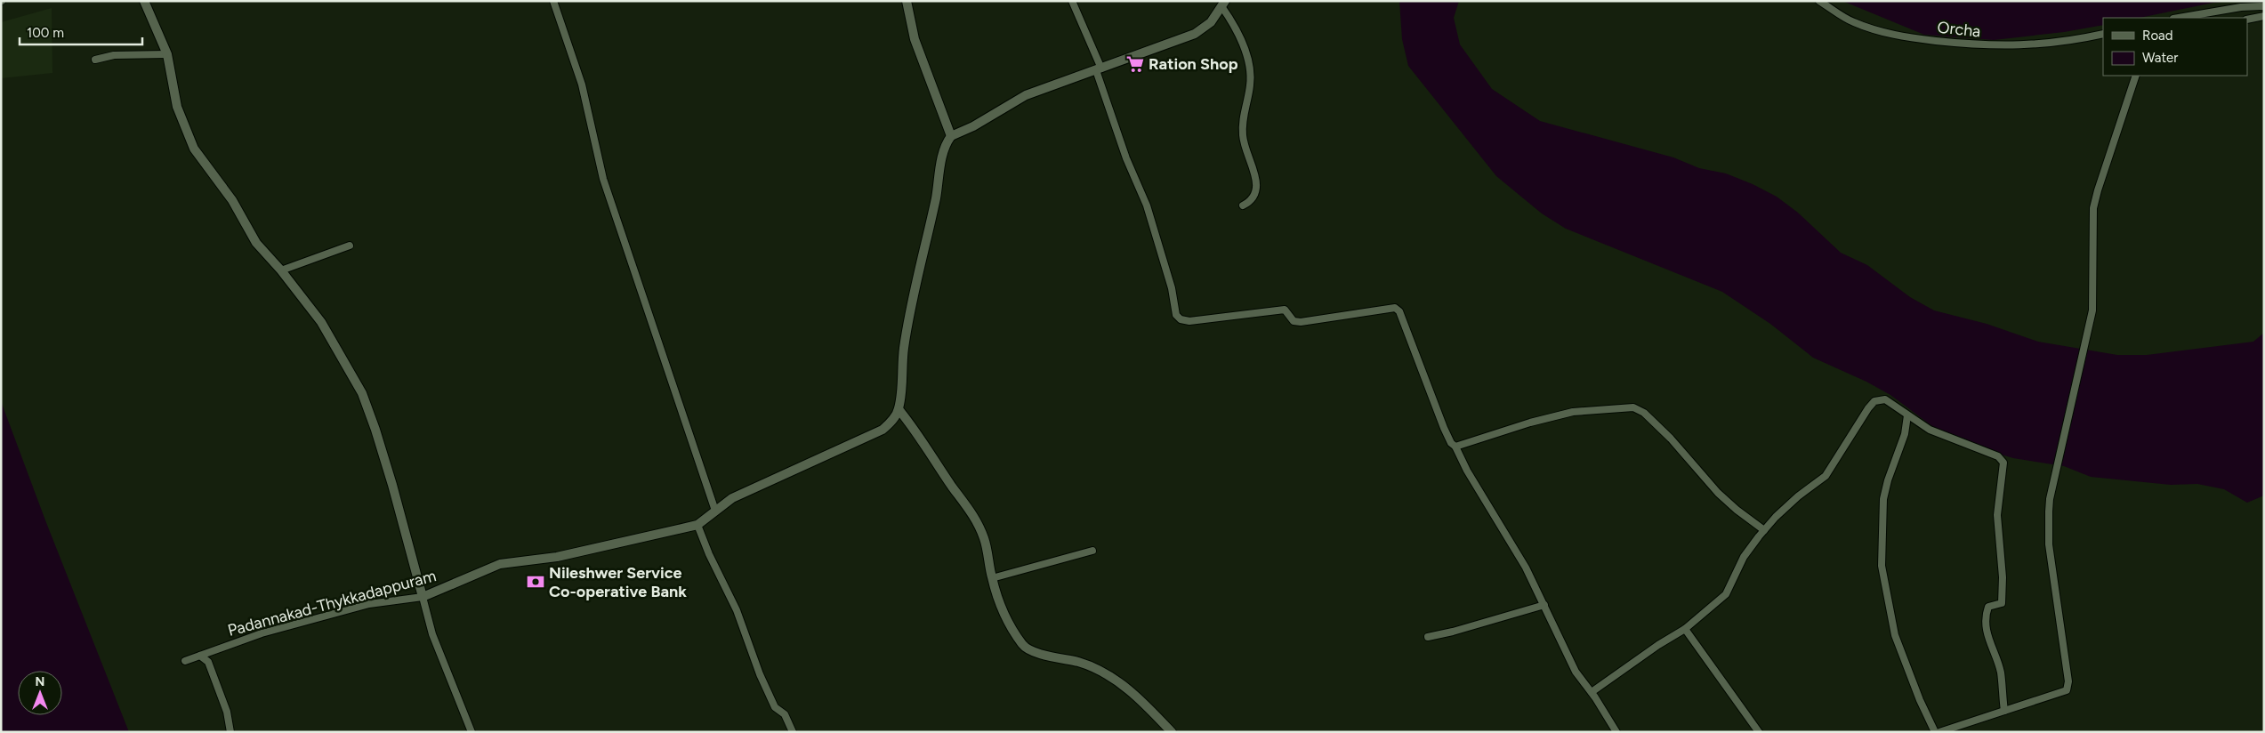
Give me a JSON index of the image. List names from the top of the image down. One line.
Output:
{"streets":{"main road":["Padannakad-Thykkadappuram"],"street":["Orcha"]},"places":{"supermarket":["Ration Shop"],"bank":["Nileshwer Service Co-operative Bank"]},"legend":["Road","Water"],"scale_bar":"100 m","north":"top"}
